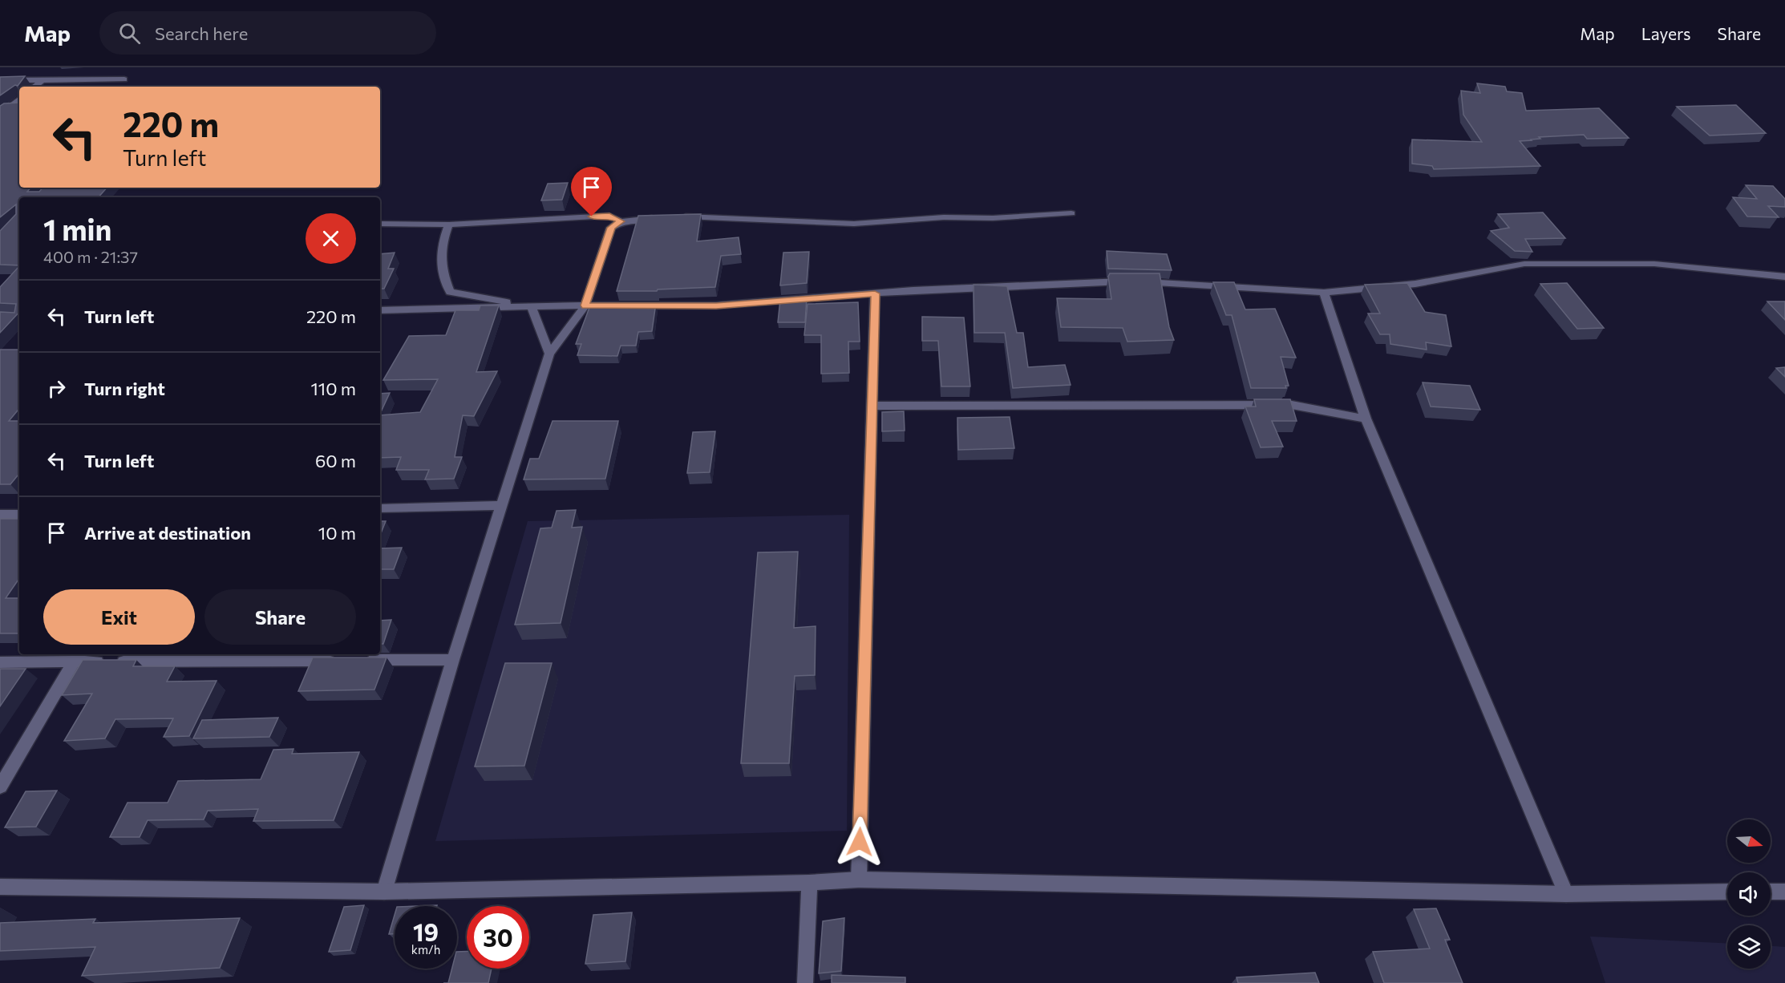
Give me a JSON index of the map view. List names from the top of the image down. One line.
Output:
{"north":"right","page":{"header":"Map","search":"Search here","nav":["Map","Layers","Share"],"turn":["220 m","Turn left"],"heading":["1 min","400 m · 21:37"],"list":[{"name":"Turn left","value":"220 m"},{"name":"Turn right","value":"110 m"},{"name":"Turn left","value":"60 m"},{"name":"Arrive at destination","value":"10 m"}],"buttons":["Exit","Share"],"speed":"19 km/h","limit":"30"}}
